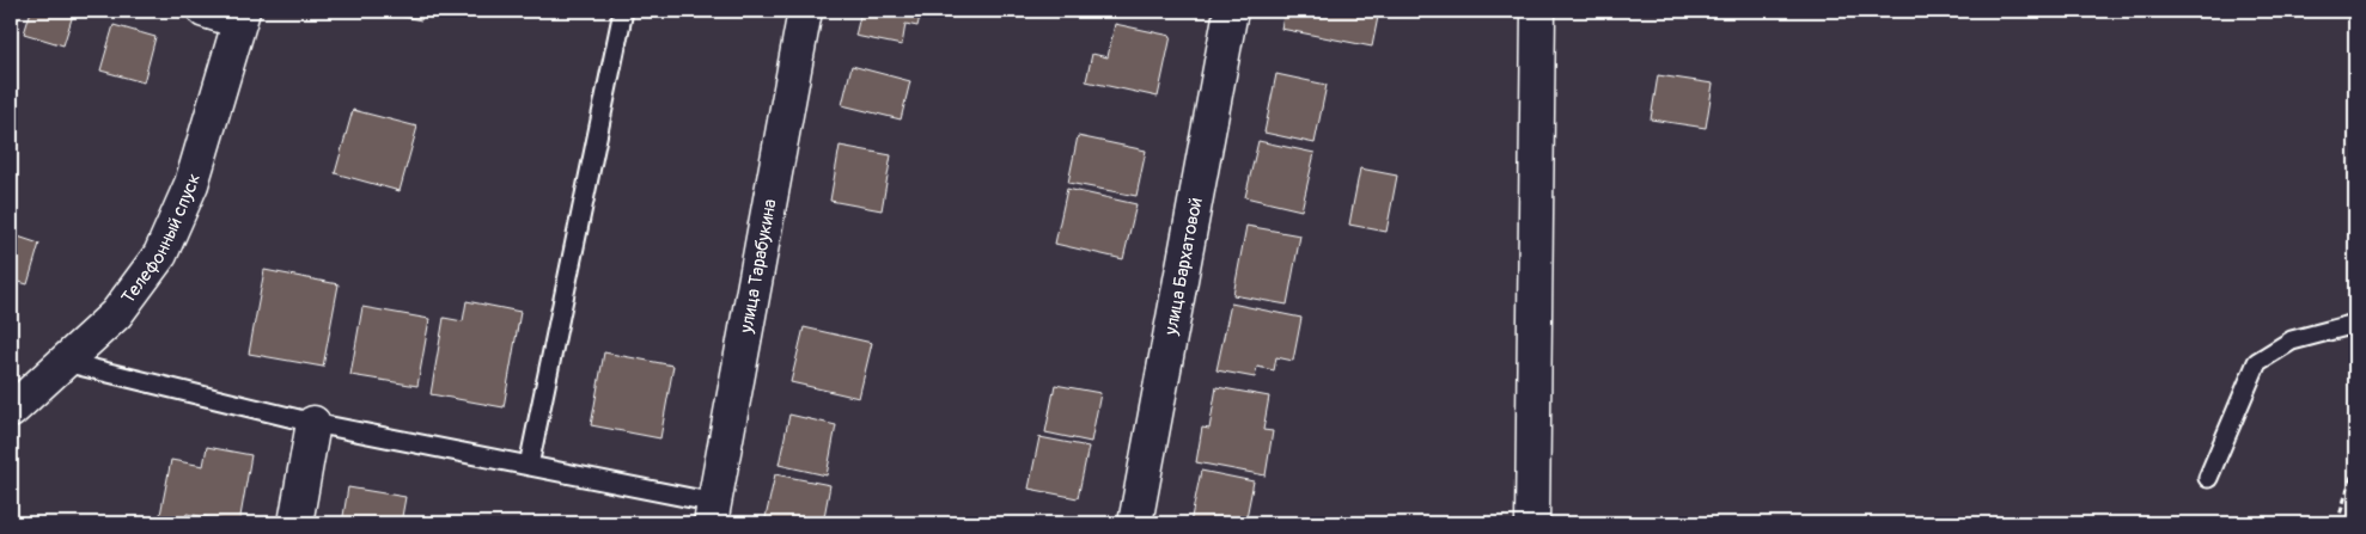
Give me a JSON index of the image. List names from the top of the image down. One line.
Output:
{"streets":{"street":["Телефонный спуск","улица Тарабукина","улица Бархатовой"]}}
